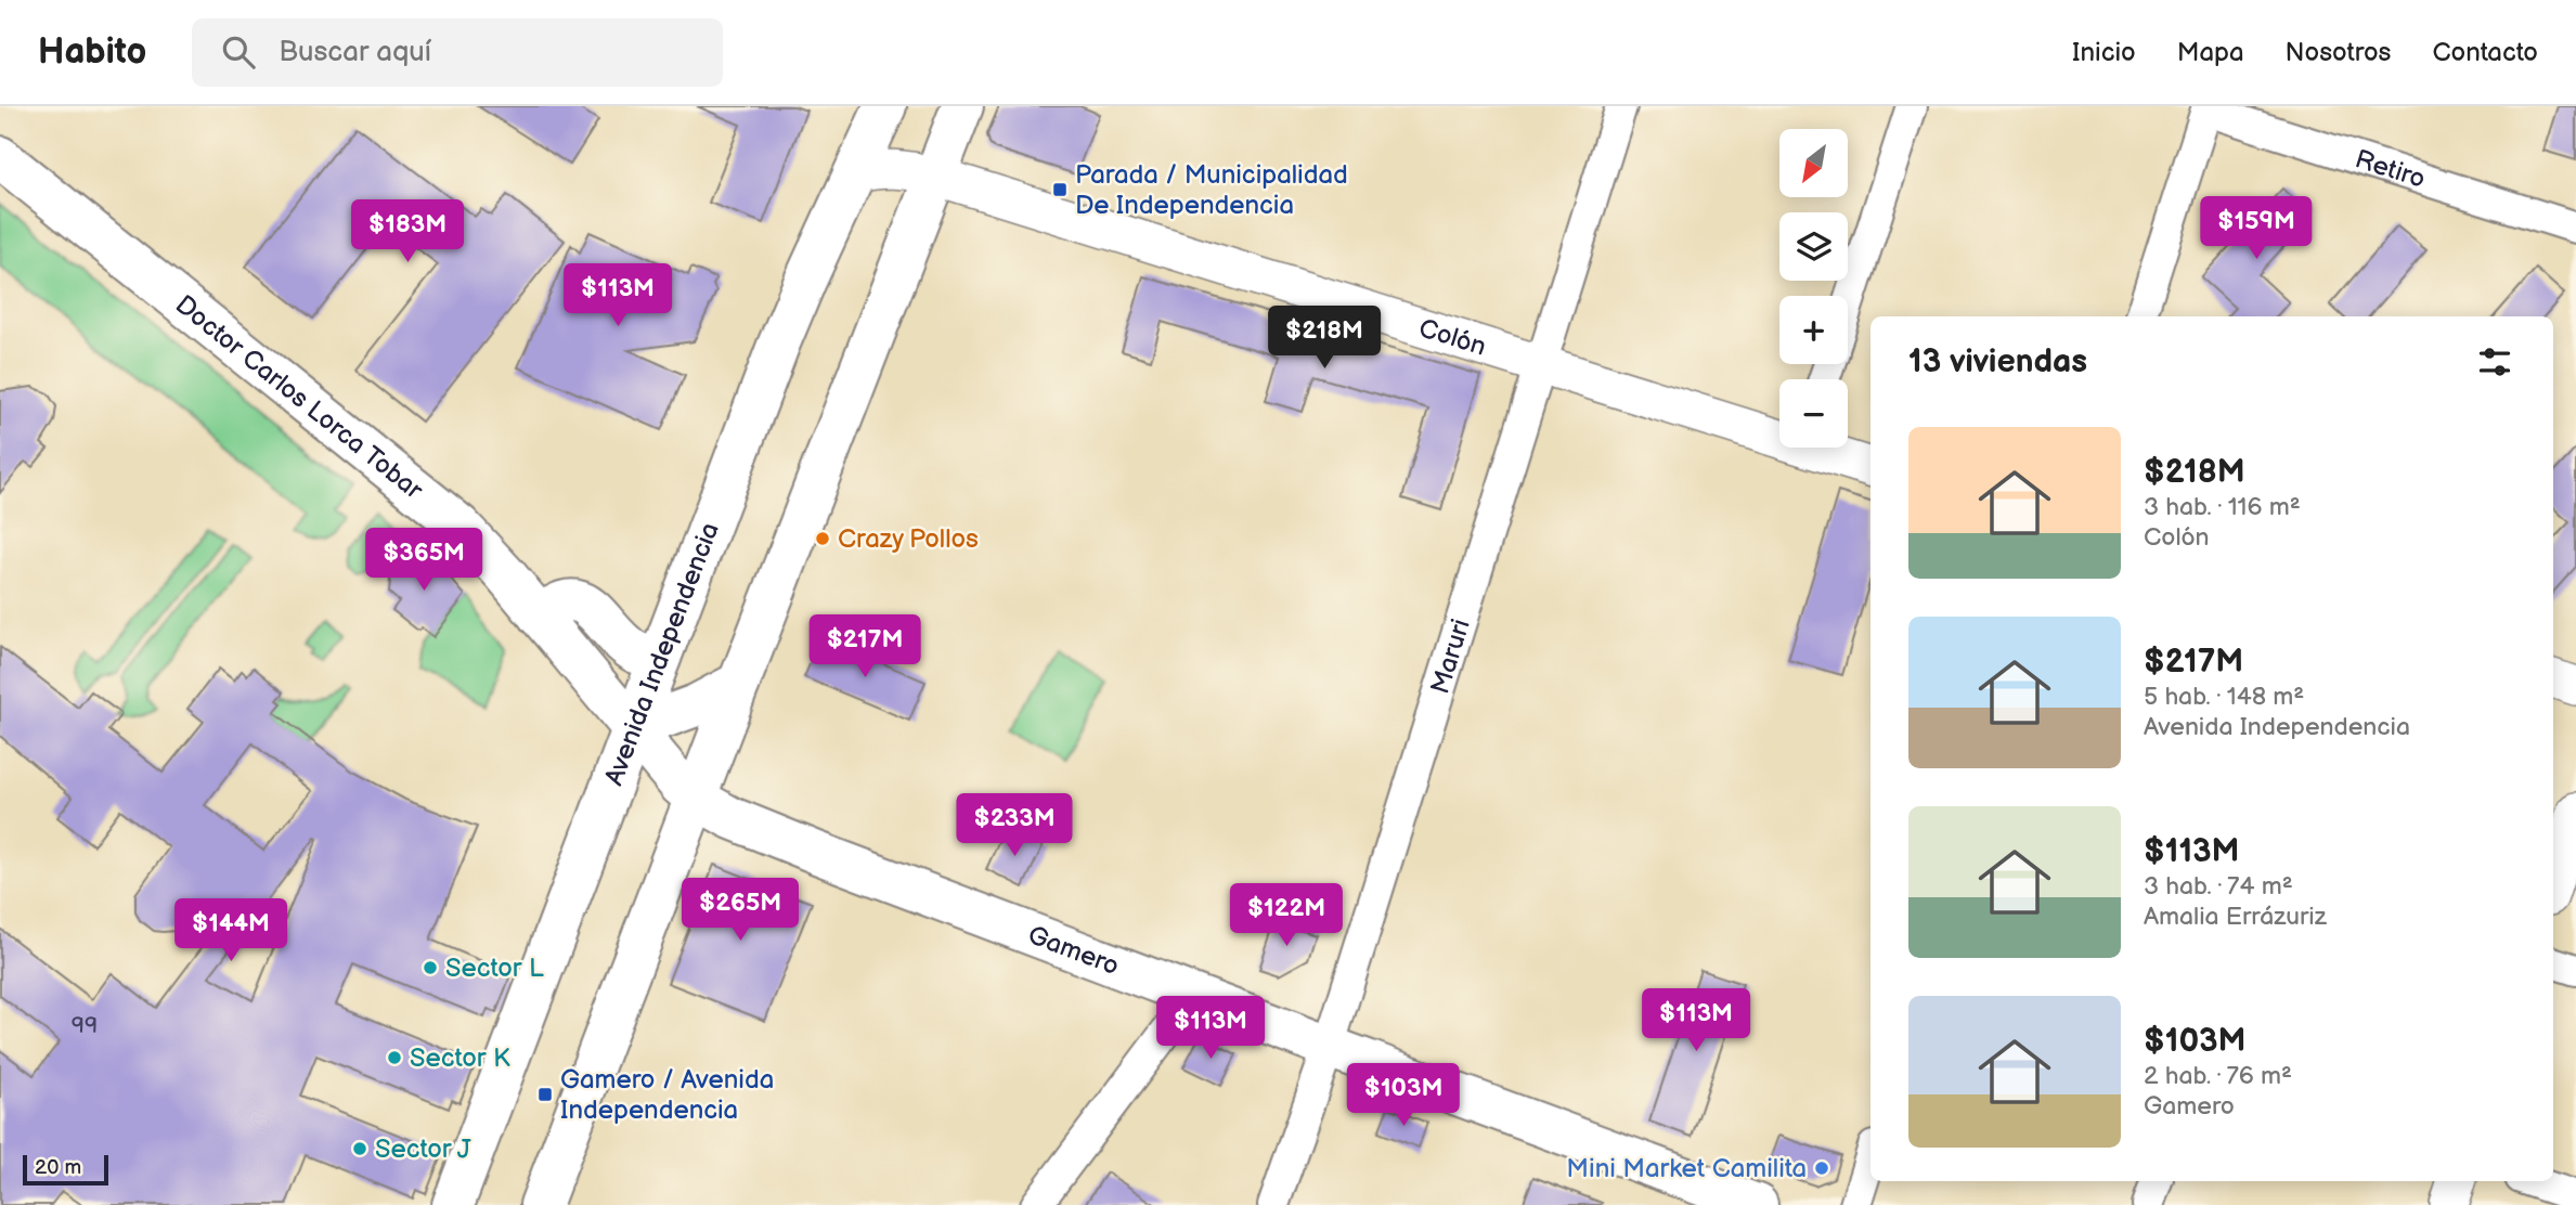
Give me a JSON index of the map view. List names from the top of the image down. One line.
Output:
{"streets":{"main road":["Doctor Carlos Lorca Tobar","Avenida Independencia","Gamero"],"street":["Retiro","Colón","Maruri"]},"crossings":[["Colón","Avenida Independencia"],["Colón","Maruri"],["Doctor Carlos Lorca Tobar","Avenida Independencia"],["Doctor Carlos Lorca Tobar","Gamero"],["Avenida Independencia","Gamero"],["Maruri","Gamero"]],"places":{"transit":["Parada / Municipalidad De Independencia","Gamero / Avenida Independencia"],"other":["Crazy Pollos","Sector L","Sector K","Sector J","Mini Market Camilita"]},"house_numbers":["99"],"scale_bar":"20 m","north":"bottom left","page":{"header":"Habito","search":"Buscar aquí","nav":["Inicio","Mapa","Nosotros","Contacto"],"map_buttons":["+","−"],"price":["$159M","$183M","$113M","$218M","$365M","$217M","$233M","$265M","$122M","$144M","$113M","$113M","$103M"],"heading":"13 viviendas","list":[{"name":"$218M","note":"3 hab. · 116 m² · Colón"},{"name":"$217M","note":"5 hab. · 148 m² · Avenida Independencia"},{"name":"$113M","note":"3 hab. · 74 m² · Amalia Errázuriz"},{"name":"$103M","note":"2 hab. · 76 m² · Gamero"}],"scale":"20 m"}}
